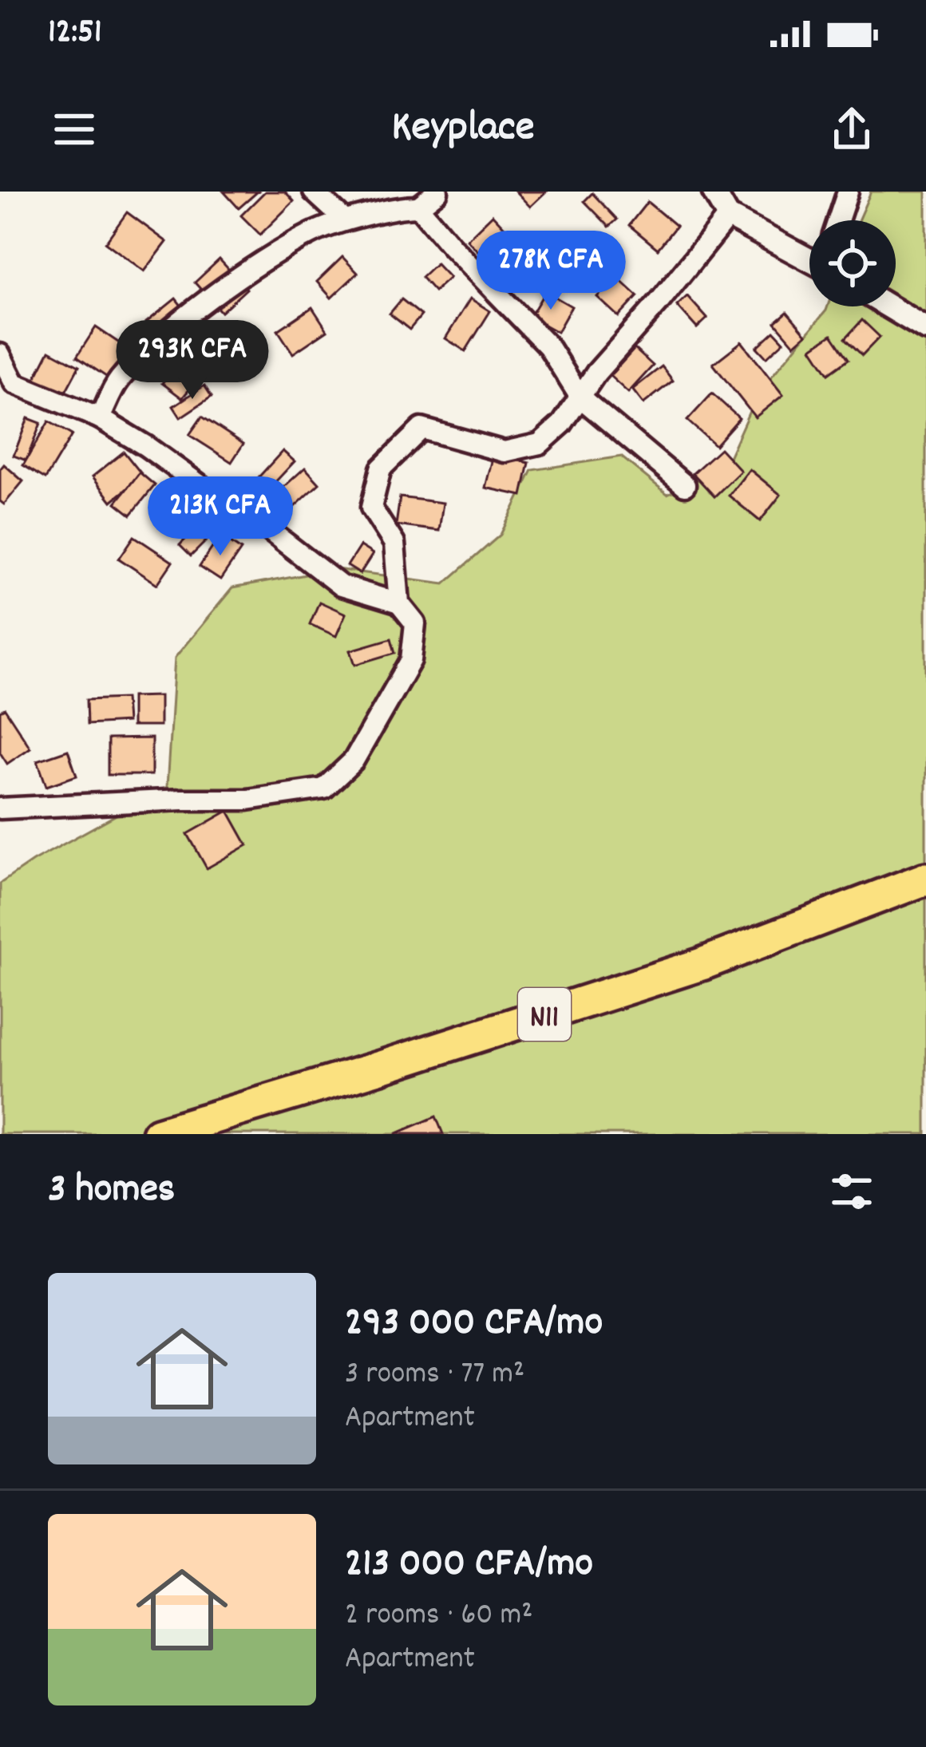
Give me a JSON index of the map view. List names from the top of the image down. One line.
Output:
{"streets":{"highway":["N11"]},"page":{"status":"12:51","header":"Keyplace","price":["278K CFA","293K CFA","213K CFA"],"heading":"3 homes","list":[{"name":"293 000 CFA/mo","note":"3 rooms · 77 m² · Apartment"},{"name":"213 000 CFA/mo","note":"2 rooms · 60 m² · Apartment"}]}}
